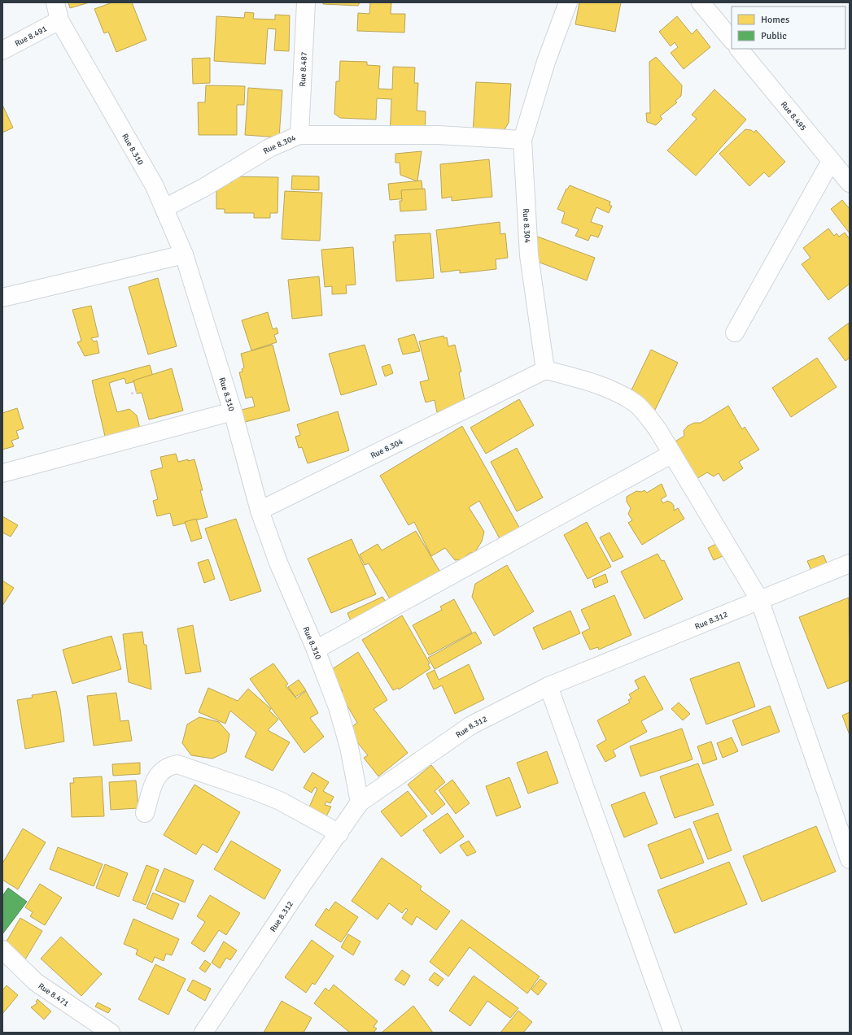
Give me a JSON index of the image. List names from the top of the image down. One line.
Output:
{"streets":{"street":["Rue 8.491","Rue 8.487","Rue 8.495","Rue 8.304","Rue 8.310","Rue 8.312","Rue 8.471"]},"crossings":[["Rue 8.491","Rue 8.310"],["Rue 8.487","Rue 8.304"],["Rue 8.304","Rue 8.310"],["Rue 8.310","Rue 8.312"]],"legend":["Homes","Public"]}
